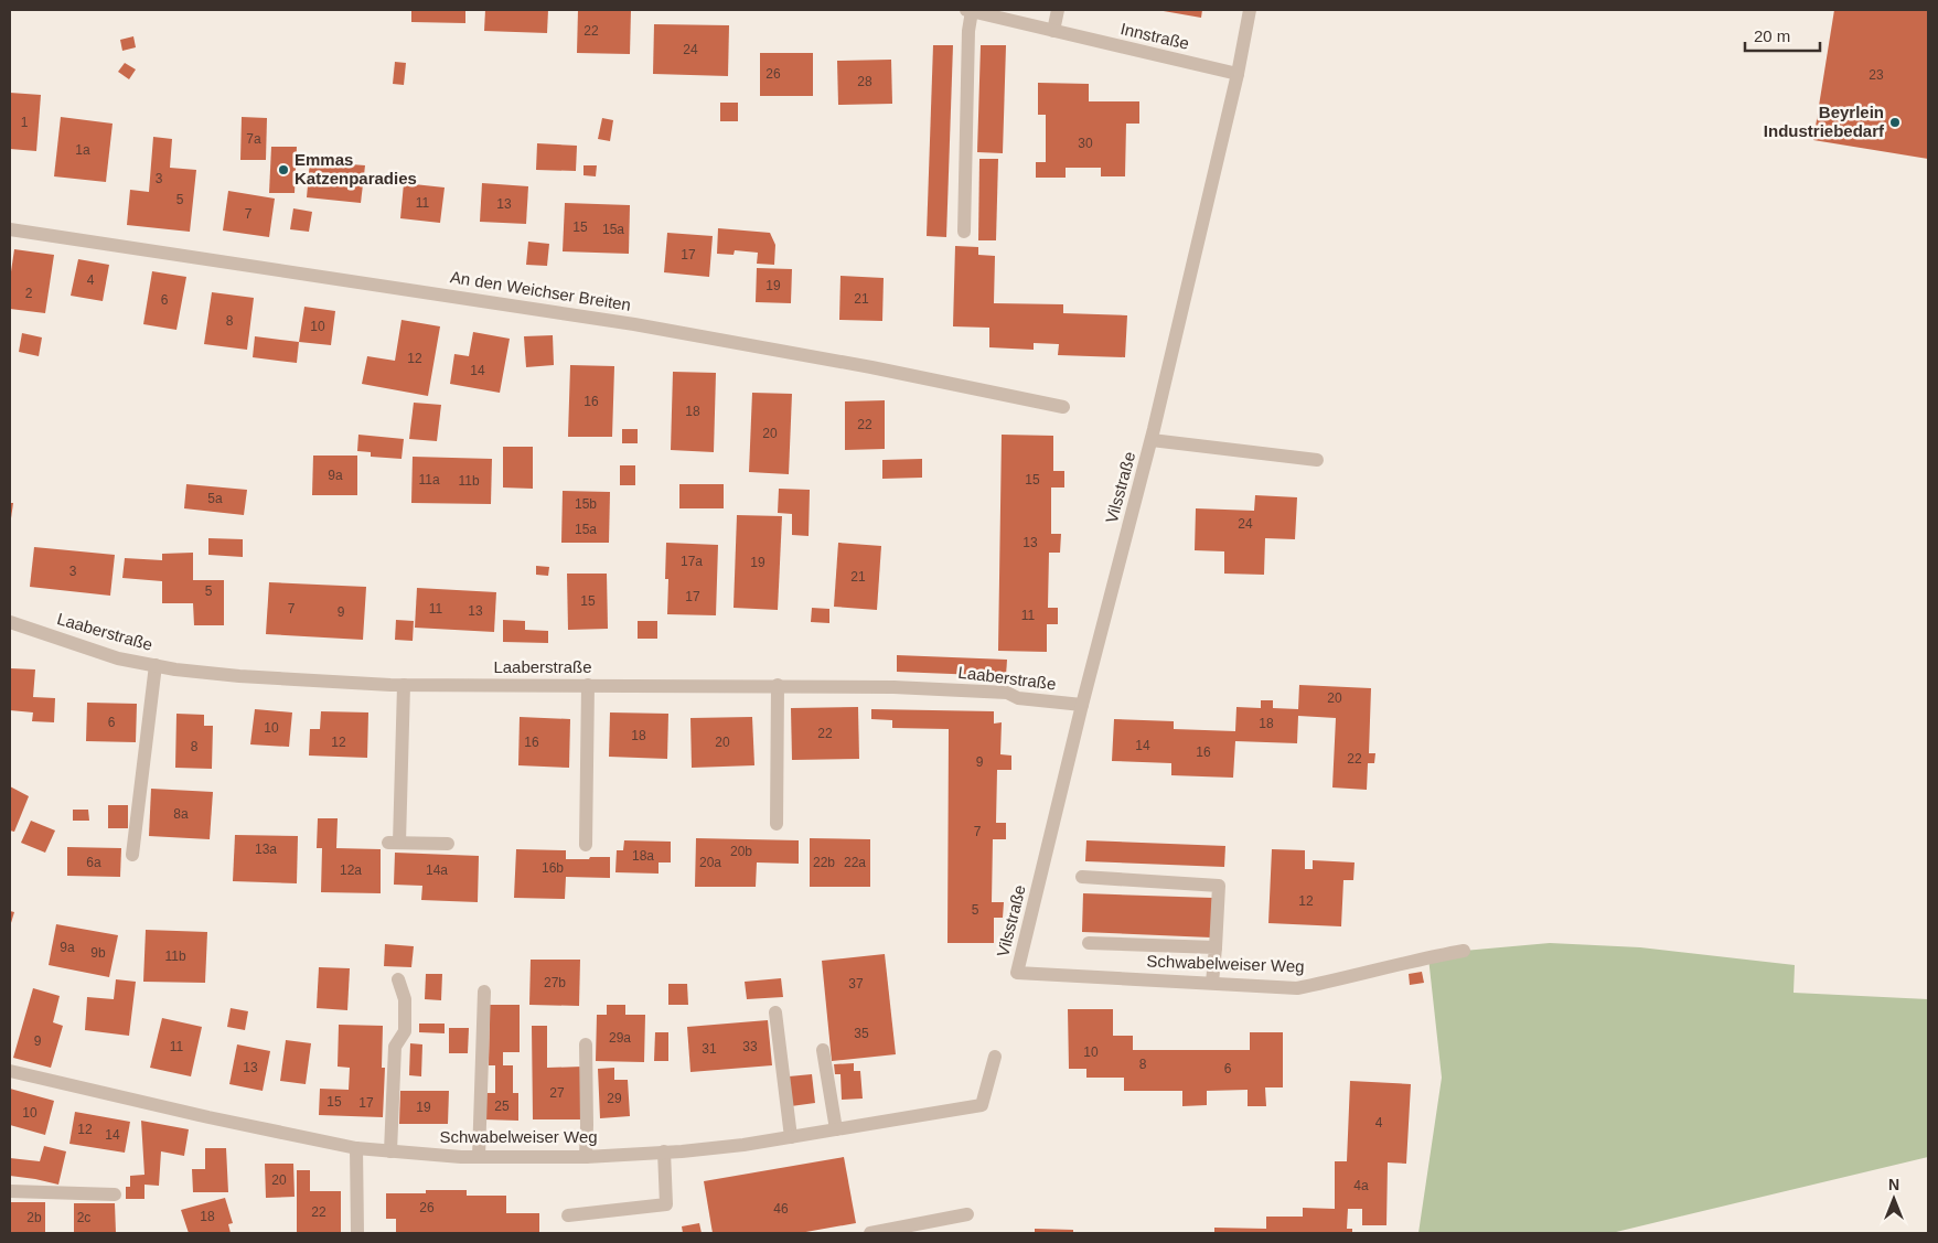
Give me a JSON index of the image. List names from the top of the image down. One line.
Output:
{"streets":{"street":["Innstraße","An den Weichser Breiten","Vilsstraße","Laaberstraße","Schwabelweiser Weg"]},"crossings":[["Innstraße","Vilsstraße"],["Vilsstraße","Laaberstraße"],["Vilsstraße","Schwabelweiser Weg"]],"places":["Beyrlein Industriebedarf","Emmas Katzenparadies"],"house_numbers":["22","24","26","23","28","1","7a","30","1a","3","5","11","13","7","15","15a","17","4","19","2","21","6","8","10","12","14","16","18","22","20","9a","11a","15","11b","5a","15b","24","15a","13","17a","19","3","21","5","17","15","7","11","13","9","11","20","6","18","10","22","18","12","16","20","14","8","16","22","9","8a","7","13a","20b","18a","6a","20a","22b","22a","16b","12a","14a","12","5","9a","9b","11b","27b","37","35","29a","9","11","33","31","10","8","13","6","27","29","15","17","25","19","10","4","12","14","20","4a","26","46","22","18","2b","2c"],"scale_bar":"20 m","north":"top"}
